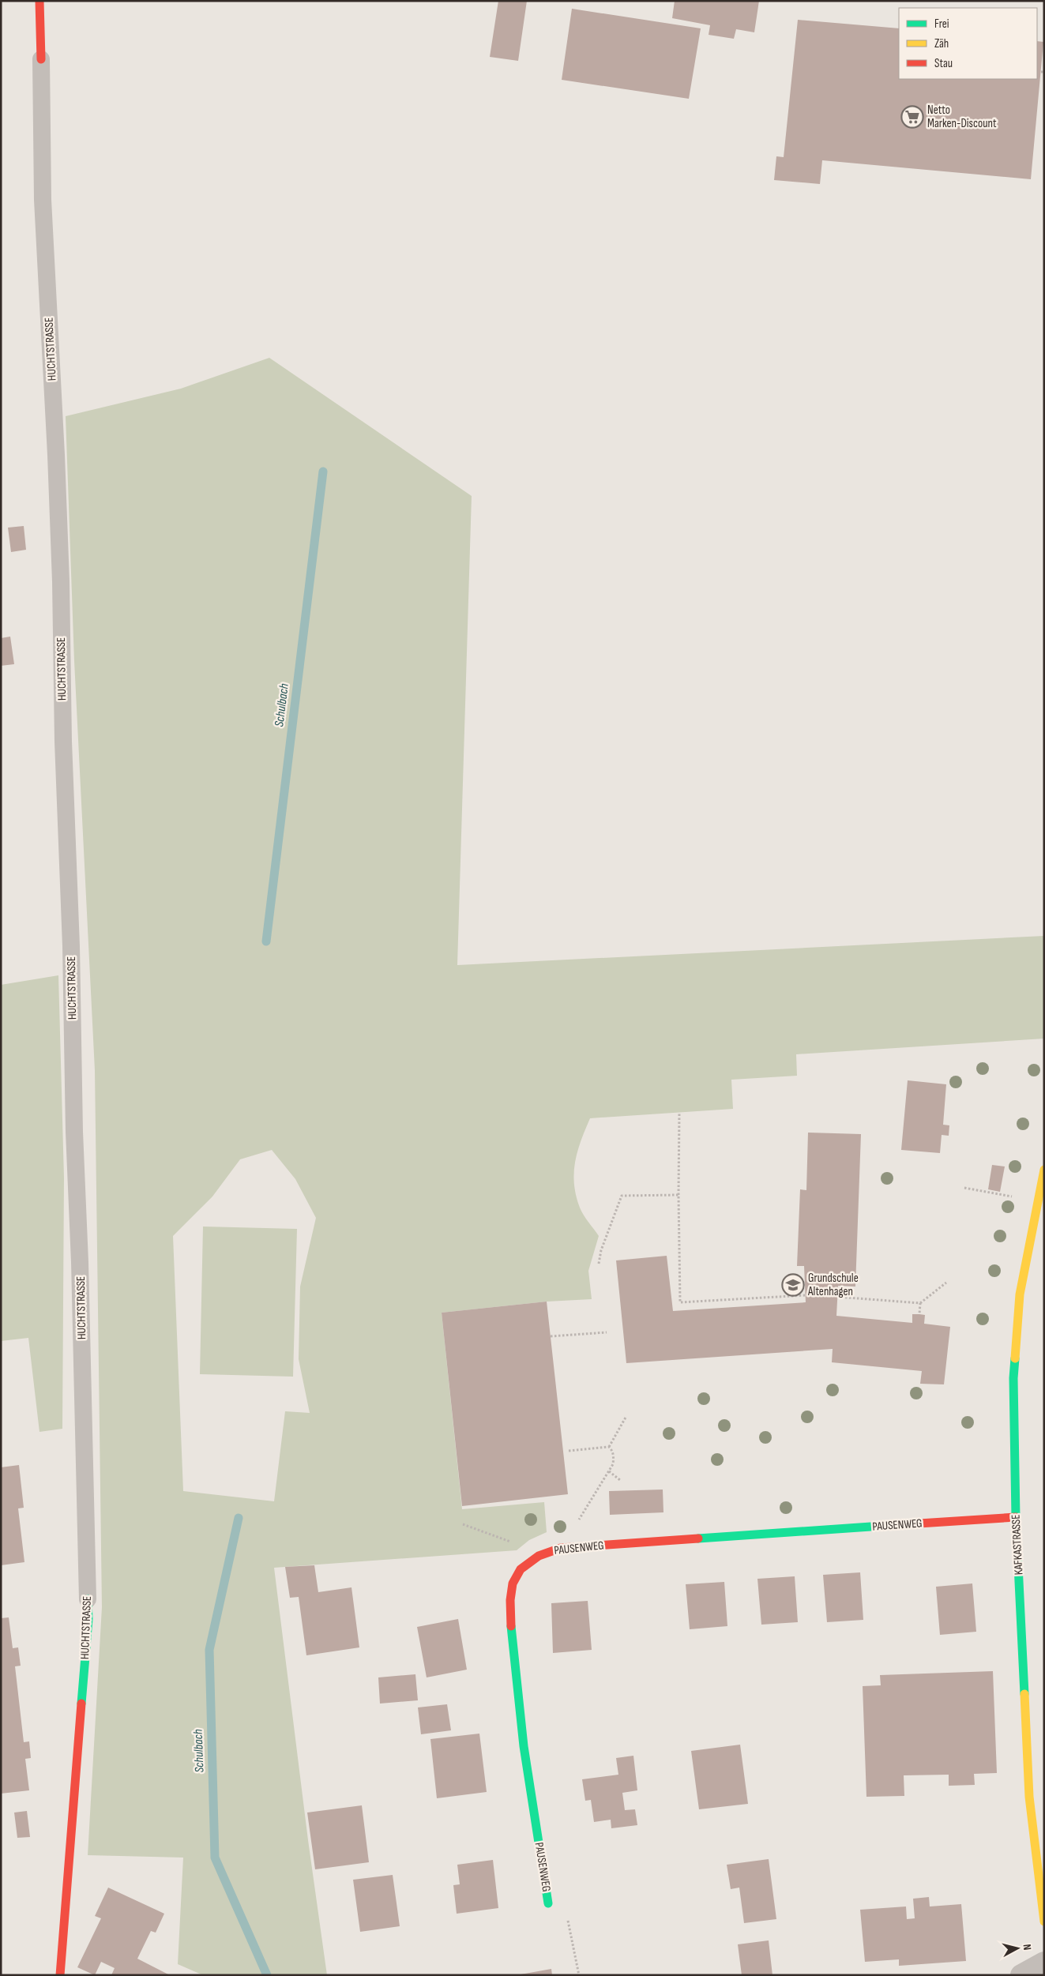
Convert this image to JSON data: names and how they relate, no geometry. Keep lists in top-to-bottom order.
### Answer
{
  "streets": {
    "street": ["HUCHTSTRASSE", "PAUSENWEG", "KAFKASTRASSE"]
  },
  "crossings": [
    ["PAUSENWEG", "KAFKASTRASSE"]
  ],
  "water": ["Schulbach"],
  "places": {
    "supermarket": ["Netto Marken-Discount"],
    "school or university": ["Grundschule Altenhagen"]
  },
  "legend": ["Frei", "Zäh", "Stau"],
  "north": "right"
}
